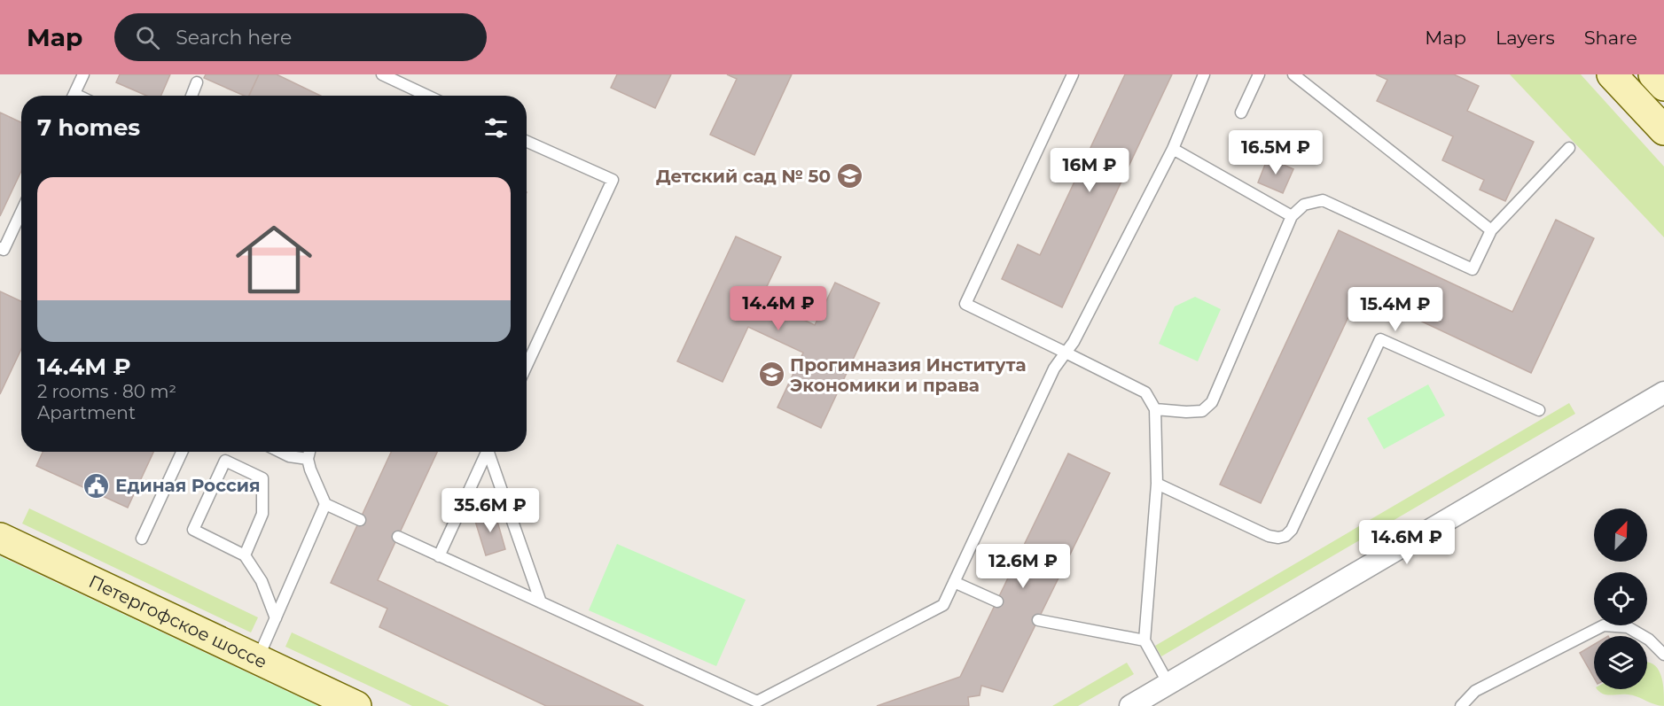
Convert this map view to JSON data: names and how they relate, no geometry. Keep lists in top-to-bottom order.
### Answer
{
  "streets": {
    "street": ["Петергофское шоссе"]
  },
  "places": {
    "school or university": ["Детский сад № 50", "Прогимназия Института Экономики и права"],
    "public building": ["Единая Россия"]
  },
  "north": "top right",
  "page": {
    "header": "Map",
    "search": "Search here",
    "nav": ["Map", "Layers", "Share"],
    "heading": "7 homes",
    "price": [
      "16.5M ₽",
      "16M ₽",
      "14.4M ₽",
      "15.4M ₽",
      "35.6M ₽",
      "14.6M ₽",
      "12.6M ₽"
    ],
    "list": [
      {
        "name": "14.4M ₽",
        "note": "2 rooms · 80 m² · Apartment"
      }
    ]
  }
}
